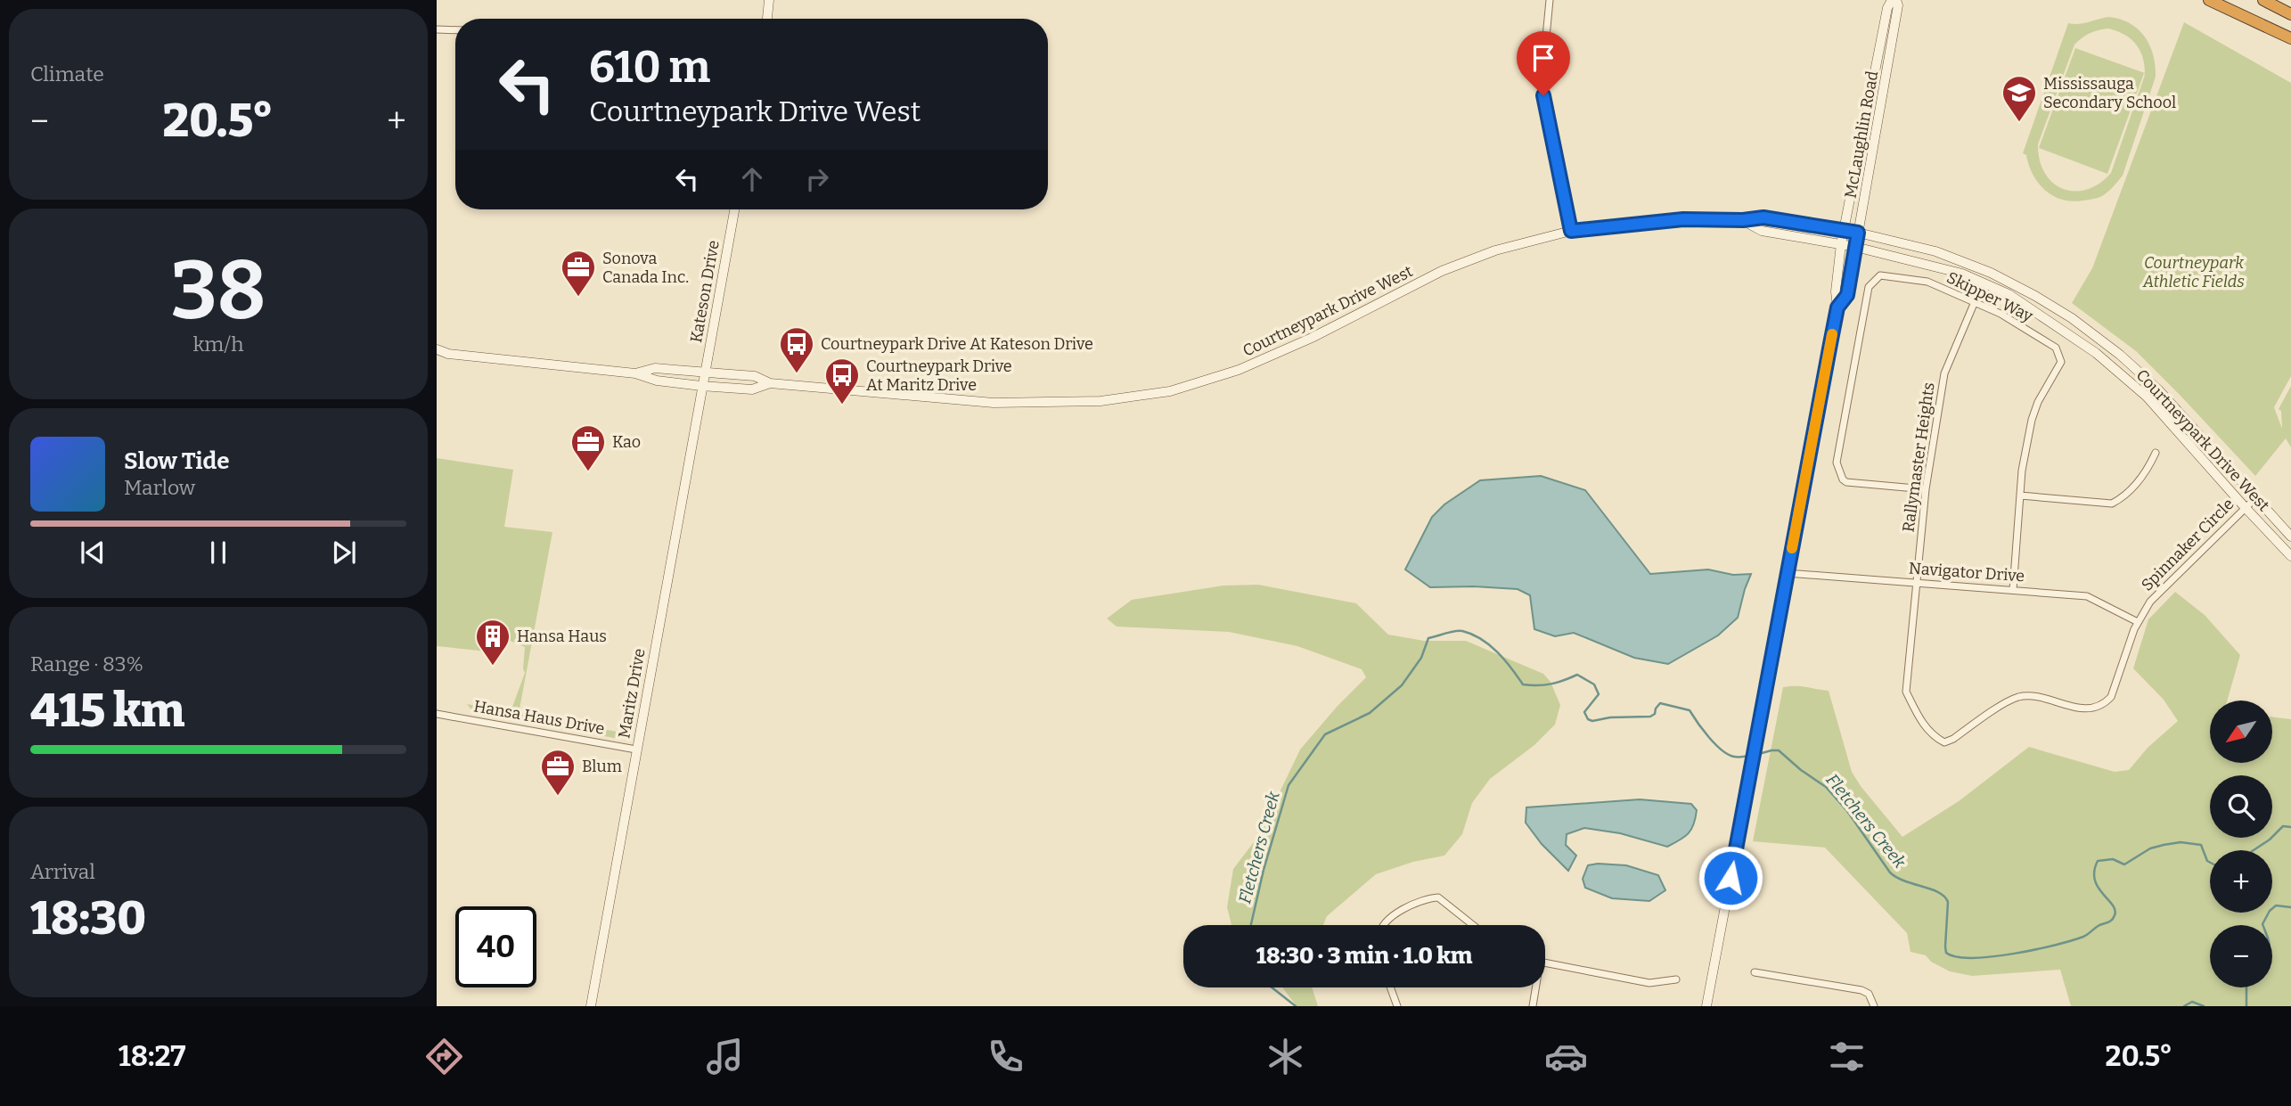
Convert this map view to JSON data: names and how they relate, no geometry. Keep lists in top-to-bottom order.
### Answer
{
  "streets": {
    "main road": [
      "McLaughlin Road",
      "Kateson Drive",
      "Courtneypark Drive West",
      "Maritz Drive"
    ],
    "street": [
      "Skipper Way",
      "Rallymaster Heights",
      "Spinnaker Circle",
      "Navigator Drive",
      "Hansa Haus Drive"
    ]
  },
  "crossings": [
    ["McLaughlin Road", "Courtneypark Drive West"],
    ["McLaughlin Road", "Navigator Drive"],
    ["Kateson Drive", "Courtneypark Drive West"],
    ["Kateson Drive", "Maritz Drive"],
    ["Skipper Way", "Rallymaster Heights"],
    ["Skipper Way", "Navigator Drive"],
    ["Courtneypark Drive West", "Spinnaker Circle"],
    ["Courtneypark Drive West", "Maritz Drive"],
    ["Rallymaster Heights", "Spinnaker Circle"],
    ["Rallymaster Heights", "Navigator Drive"],
    ["Spinnaker Circle", "Navigator Drive"],
    ["Maritz Drive", "Hansa Haus Drive"]
  ],
  "water": ["Fletchers Creek"],
  "parks": ["Courtneypark Athletic Fields"],
  "places": {
    "school or university": ["Mississauga Secondary School"],
    "office": ["Sonova Canada Inc.", "Kao", "Blum"],
    "bus stop": ["Courtneypark Drive At Kateson Drive", "Courtneypark Drive At Maritz Drive"],
    "building": ["Hansa Haus"]
  },
  "north": "bottom left",
  "page": {
    "tile": [
      "Climate",
      ["38", "km/h"],
      ["Range · 83%", "415 km"],
      ["Arrival", "18:30"]
    ],
    "turn": ["610 m", "Courtneypark Drive West"],
    "heat": ["−", "20.5°", "+"],
    "song": ["Slow Tide", "Marlow"],
    "map_buttons": ["+", "−"],
    "limit": "40",
    "trip": "18:30 · 3 min · 1.0 km",
    "tabs": ["18:27", "20.5°"]
  }
}
